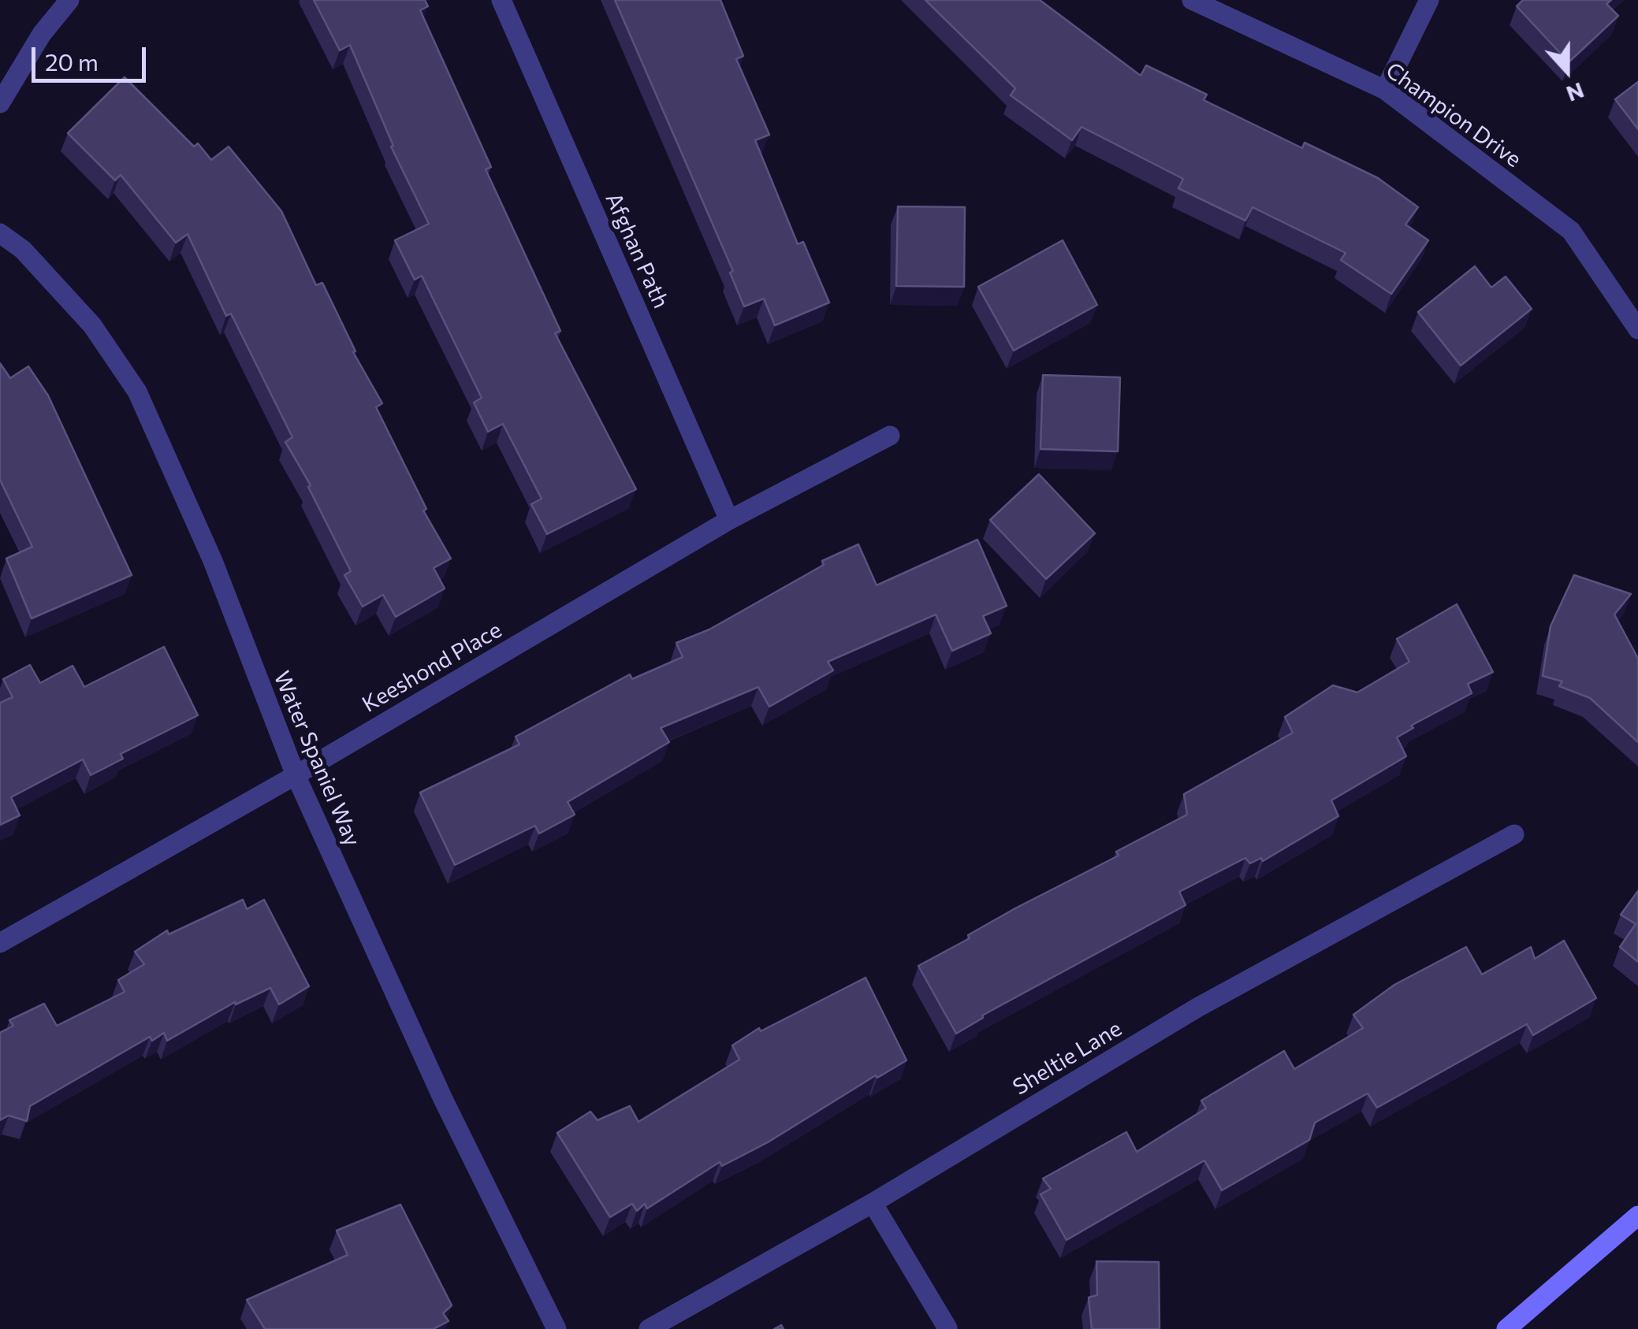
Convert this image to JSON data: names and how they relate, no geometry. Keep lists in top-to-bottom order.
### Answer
{
  "streets": {
    "street": [
      "Champion Drive",
      "Afghan Path",
      "Keeshond Place",
      "Water Spaniel Way",
      "Sheltie Lane"
    ]
  },
  "crossings": [
    ["Afghan Path", "Keeshond Place"],
    ["Keeshond Place", "Water Spaniel Way"]
  ],
  "scale_bar": "20 m",
  "north": "bottom"
}
